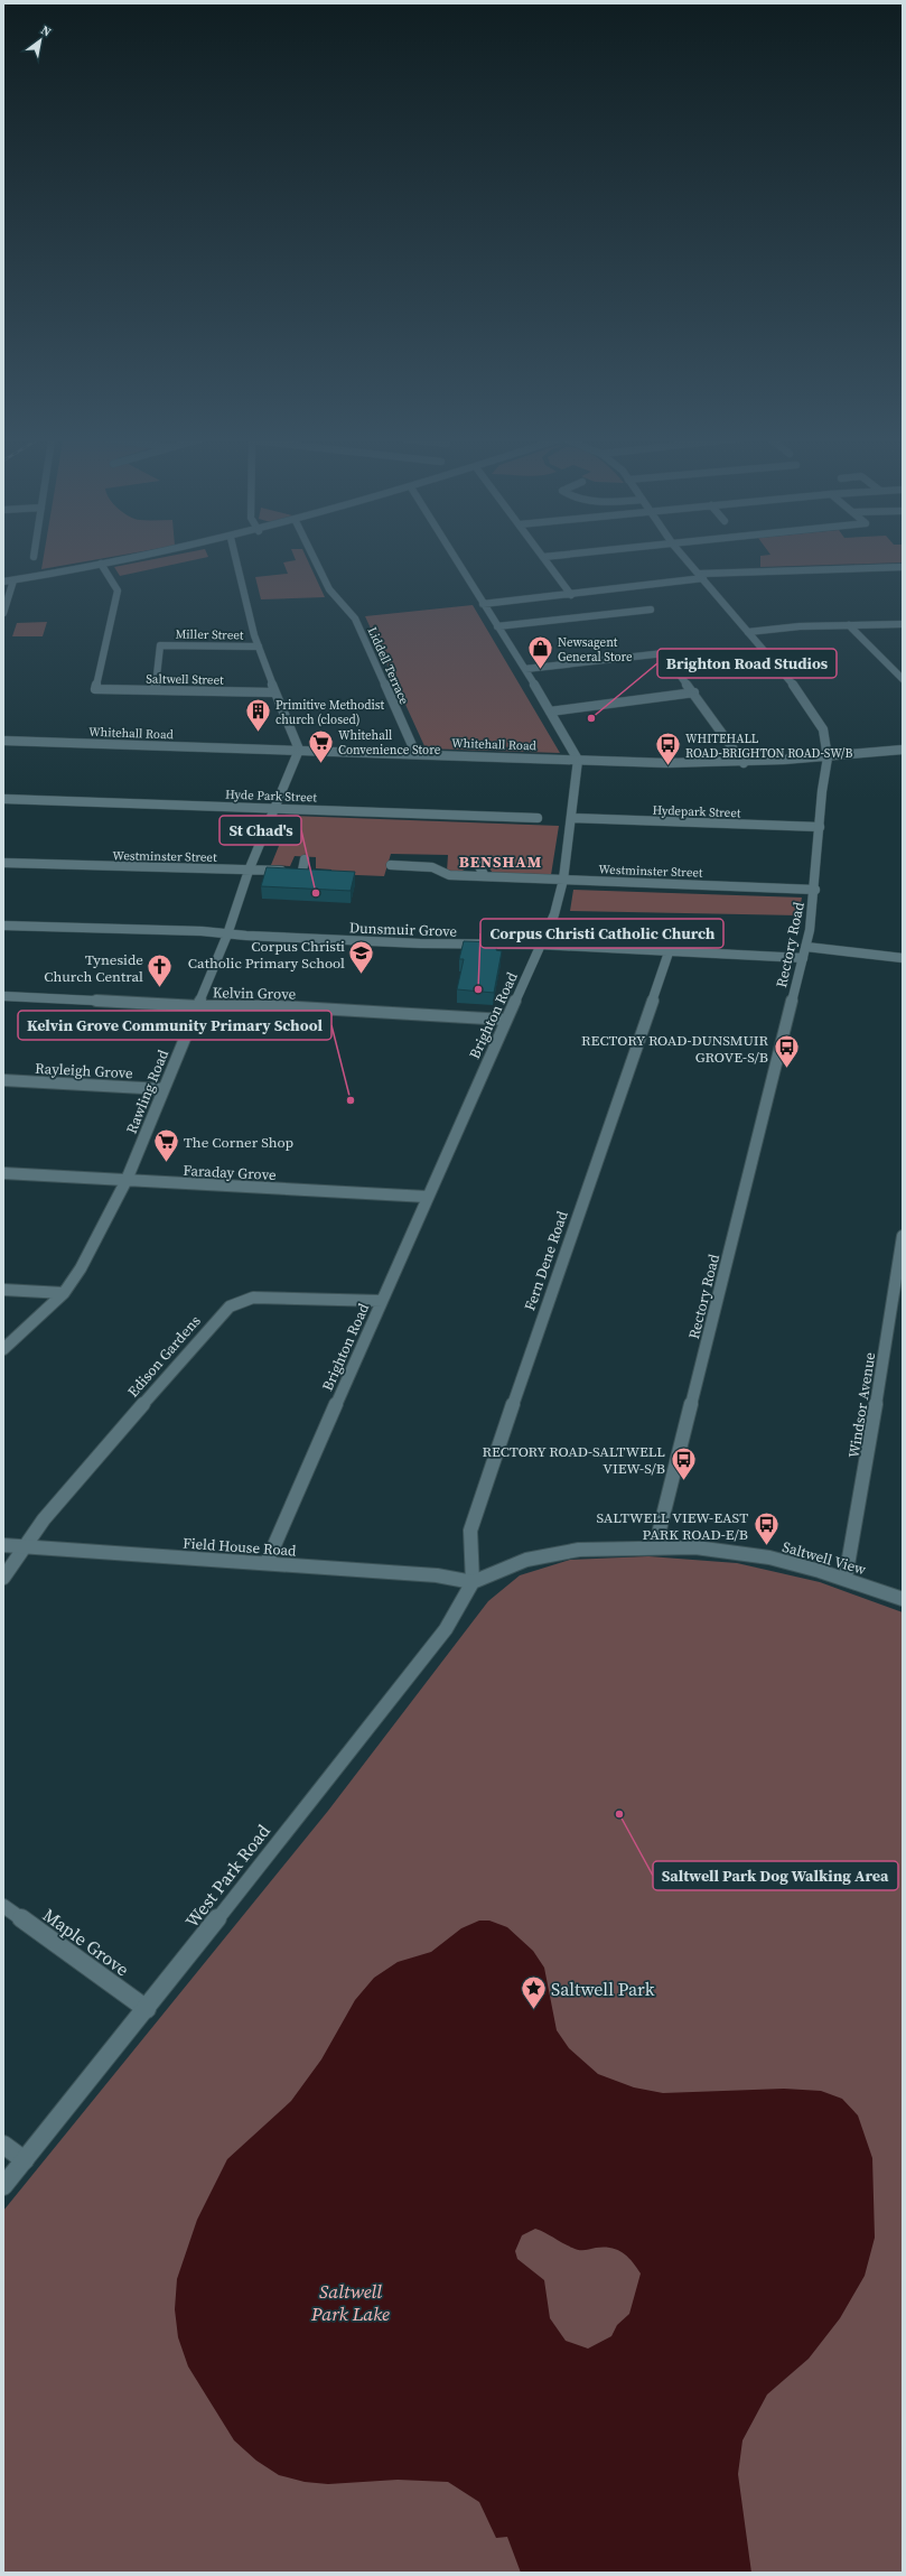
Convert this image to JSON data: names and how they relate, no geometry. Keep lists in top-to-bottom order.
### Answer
{
  "streets": {
    "street": [
      "Miller Street",
      "Liddell Terrace",
      "Saltwell Street",
      "Whitehall Road",
      "Hyde Park Street",
      "Hydepark Street",
      "Westminster Street",
      "Dunsmuir Grove",
      "Rectory Road",
      "Kelvin Grove",
      "Brighton Road",
      "Rayleigh Grove",
      "Rawling Road",
      "Faraday Grove",
      "Fern Dene Road",
      "Edison Gardens",
      "Windsor Avenue",
      "Field House Road",
      "Saltwell View",
      "West Park Road",
      "Maple Grove"
    ]
  },
  "crossings": [
    ["Miller Street", "Saltwell Street"],
    ["Liddell Terrace", "Whitehall Road"],
    ["Whitehall Road", "Rectory Road"],
    ["Whitehall Road", "Brighton Road"],
    ["Whitehall Road", "Rawling Road"],
    ["Hyde Park Street", "Rawling Road"],
    ["Hydepark Street", "Rectory Road"],
    ["Hydepark Street", "Brighton Road"],
    ["Westminster Street", "Rectory Road"],
    ["Westminster Street", "Brighton Road"],
    ["Westminster Street", "Rawling Road"],
    ["Dunsmuir Grove", "Rectory Road"],
    ["Dunsmuir Grove", "Brighton Road"],
    ["Dunsmuir Grove", "Rawling Road"],
    ["Dunsmuir Grove", "Fern Dene Road"],
    ["Rectory Road", "Saltwell View"],
    ["Kelvin Grove", "Brighton Road"],
    ["Kelvin Grove", "Rawling Road"],
    ["Brighton Road", "Faraday Grove"],
    ["Brighton Road", "Edison Gardens"],
    ["Brighton Road", "Field House Road"],
    ["Rayleigh Grove", "Rawling Road"],
    ["Rawling Road", "Faraday Grove"],
    ["Fern Dene Road", "Field House Road"],
    ["Fern Dene Road", "Saltwell View"],
    ["Fern Dene Road", "West Park Road"],
    ["Edison Gardens", "Field House Road"],
    ["Windsor Avenue", "Saltwell View"],
    ["Field House Road", "Saltwell View"],
    ["Field House Road", "West Park Road"],
    ["Saltwell View", "West Park Road"],
    ["West Park Road", "Maple Grove"]
  ],
  "districts": ["BENSHAM"],
  "water": ["Saltwell Park Lake"],
  "places": {
    "shop": ["Newsagent General Store"],
    "other": [
      "Brighton Road Studios",
      "St Chad's",
      "Corpus Christi Catholic Church",
      "Kelvin Grove Community Primary School",
      "Saltwell Park Dog Walking Area"
    ],
    "building": ["Primitive Methodist church (closed)"],
    "supermarket": ["Whitehall Convenience Store", "The Corner Shop"],
    "bus stop": [
      "WHITEHALL ROAD-BRIGHTON ROAD-SW/B",
      "RECTORY ROAD-DUNSMUIR GROVE-S/B",
      "RECTORY ROAD-SALTWELL VIEW-S/B",
      "SALTWELL VIEW-EAST PARK ROAD-E/B"
    ],
    "school or university": ["Corpus Christi Catholic Primary School"],
    "church": ["Tyneside Church Central"],
    "place": ["Saltwell Park"]
  },
  "north": "top right"
}
